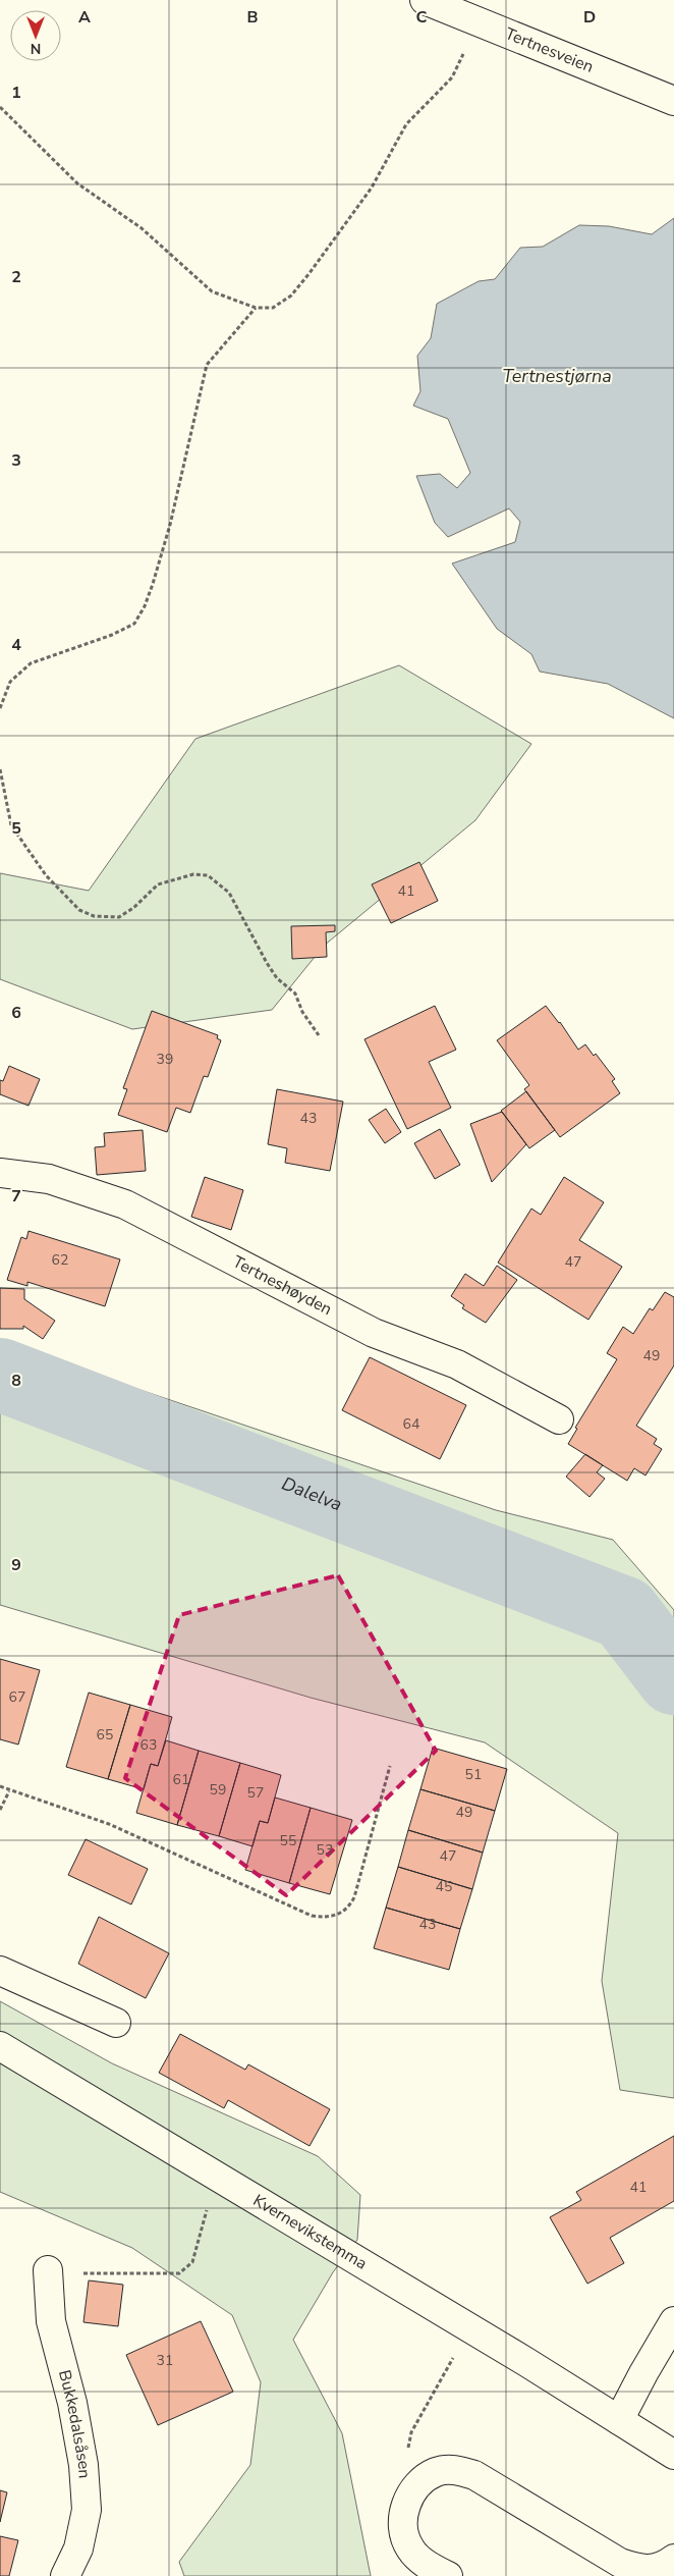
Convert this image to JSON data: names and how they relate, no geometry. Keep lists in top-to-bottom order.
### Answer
{
  "streets": {
    "street": [
      "Tertnesveien",
      "Tertneshøyden",
      "Kvernevikstemma",
      "Bukkedalsåsen"
    ]
  },
  "water": ["Tertnestjørna", "Dalelva"],
  "house_numbers": [
    "41",
    "39",
    "43",
    "62",
    "47",
    "49",
    "64",
    "67",
    "65",
    "63",
    "51",
    "61",
    "59",
    "57",
    "49",
    "55",
    "53",
    "47",
    "45",
    "43",
    "41",
    "31"
  ],
  "north": "bottom",
  "grid": {
    "columns": [
      "A",
      "B",
      "C",
      "D"
    ],
    "rows": [
      "1",
      "2",
      "3",
      "4",
      "5",
      "6",
      "7",
      "8",
      "9"
    ]
  }
}
